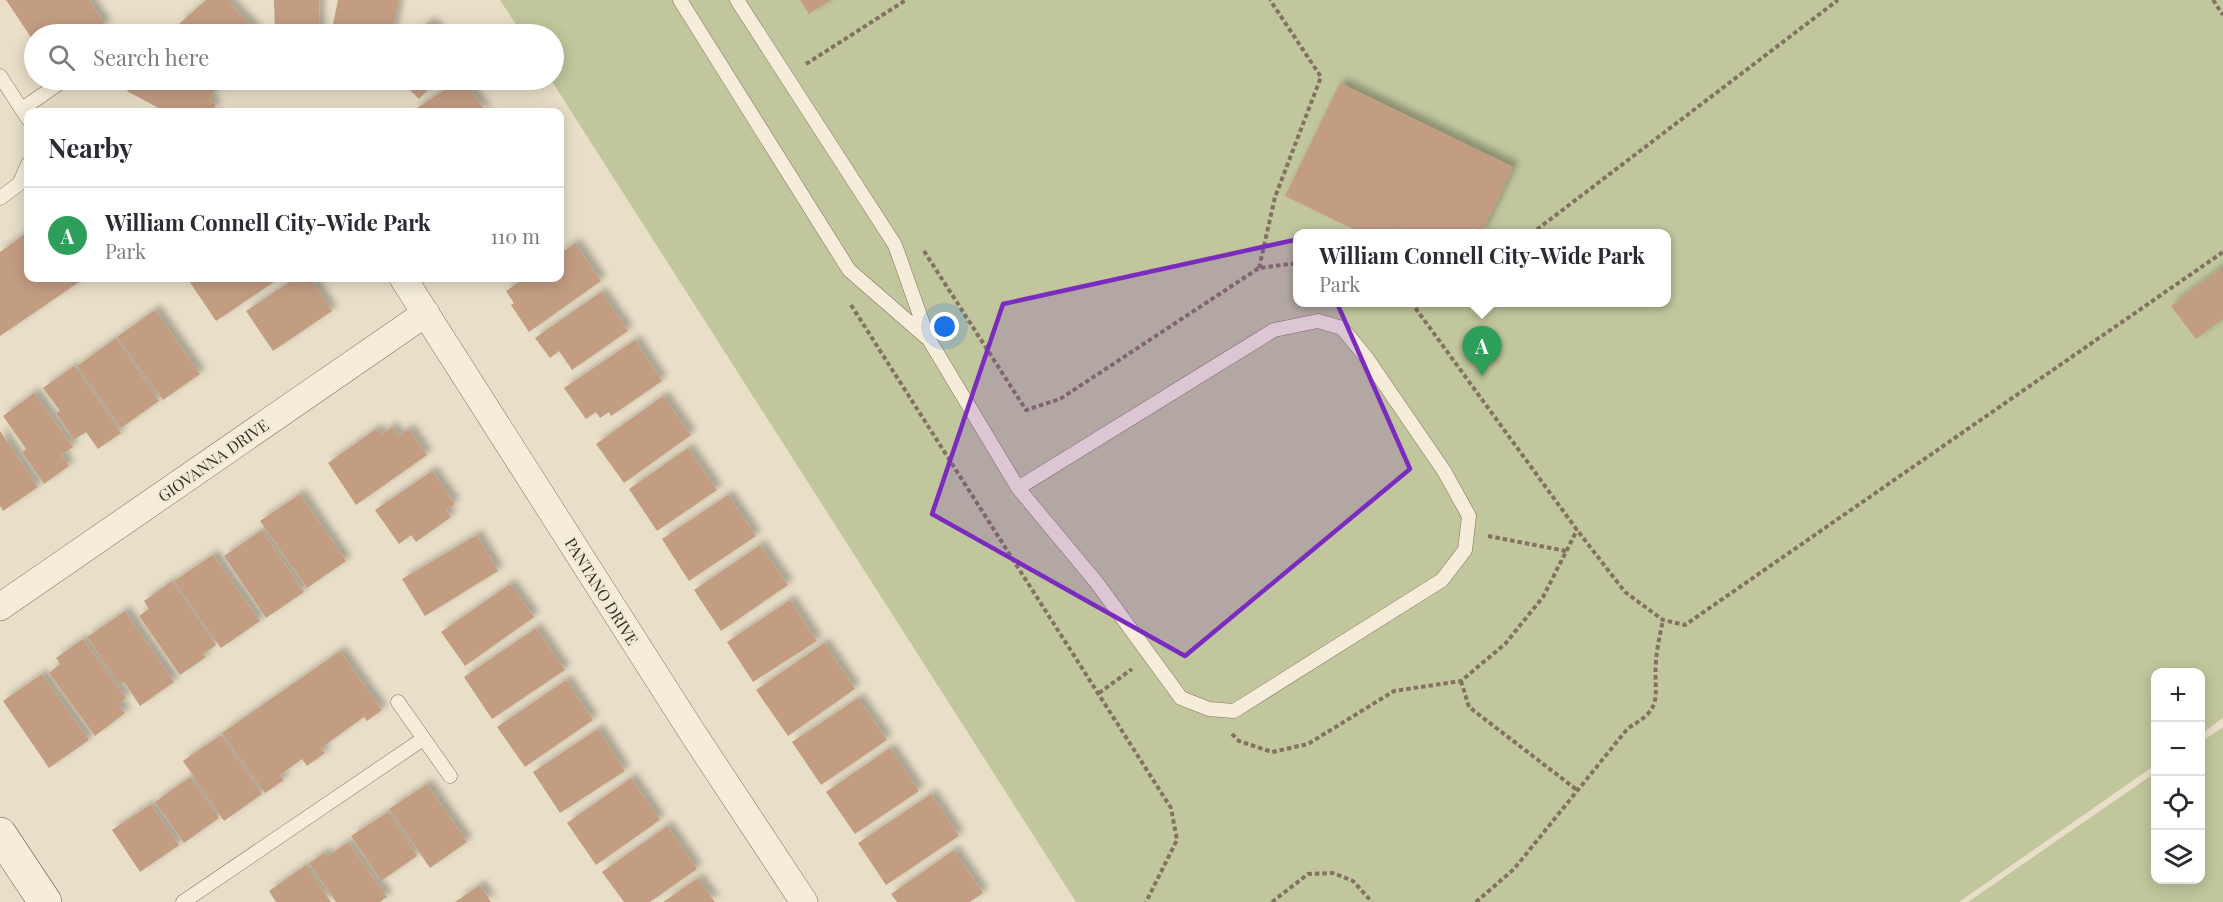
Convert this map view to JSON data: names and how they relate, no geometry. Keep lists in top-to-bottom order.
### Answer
{
  "streets": {
    "street": ["GIOVANNA DRIVE", "PANTANO DRIVE"]
  },
  "crossings": [
    ["GIOVANNA DRIVE", "PANTANO DRIVE"]
  ],
  "page": {
    "search": "Search here",
    "heading": "Nearby",
    "list": [
      {
        "mark": "A",
        "name": "William Connell City-Wide Park",
        "note": "Park",
        "value": "110 m"
      }
    ],
    "popup": ["William Connell City-Wide Park", "Park"],
    "pins": "A",
    "map_buttons": ["+", "−"]
  }
}
